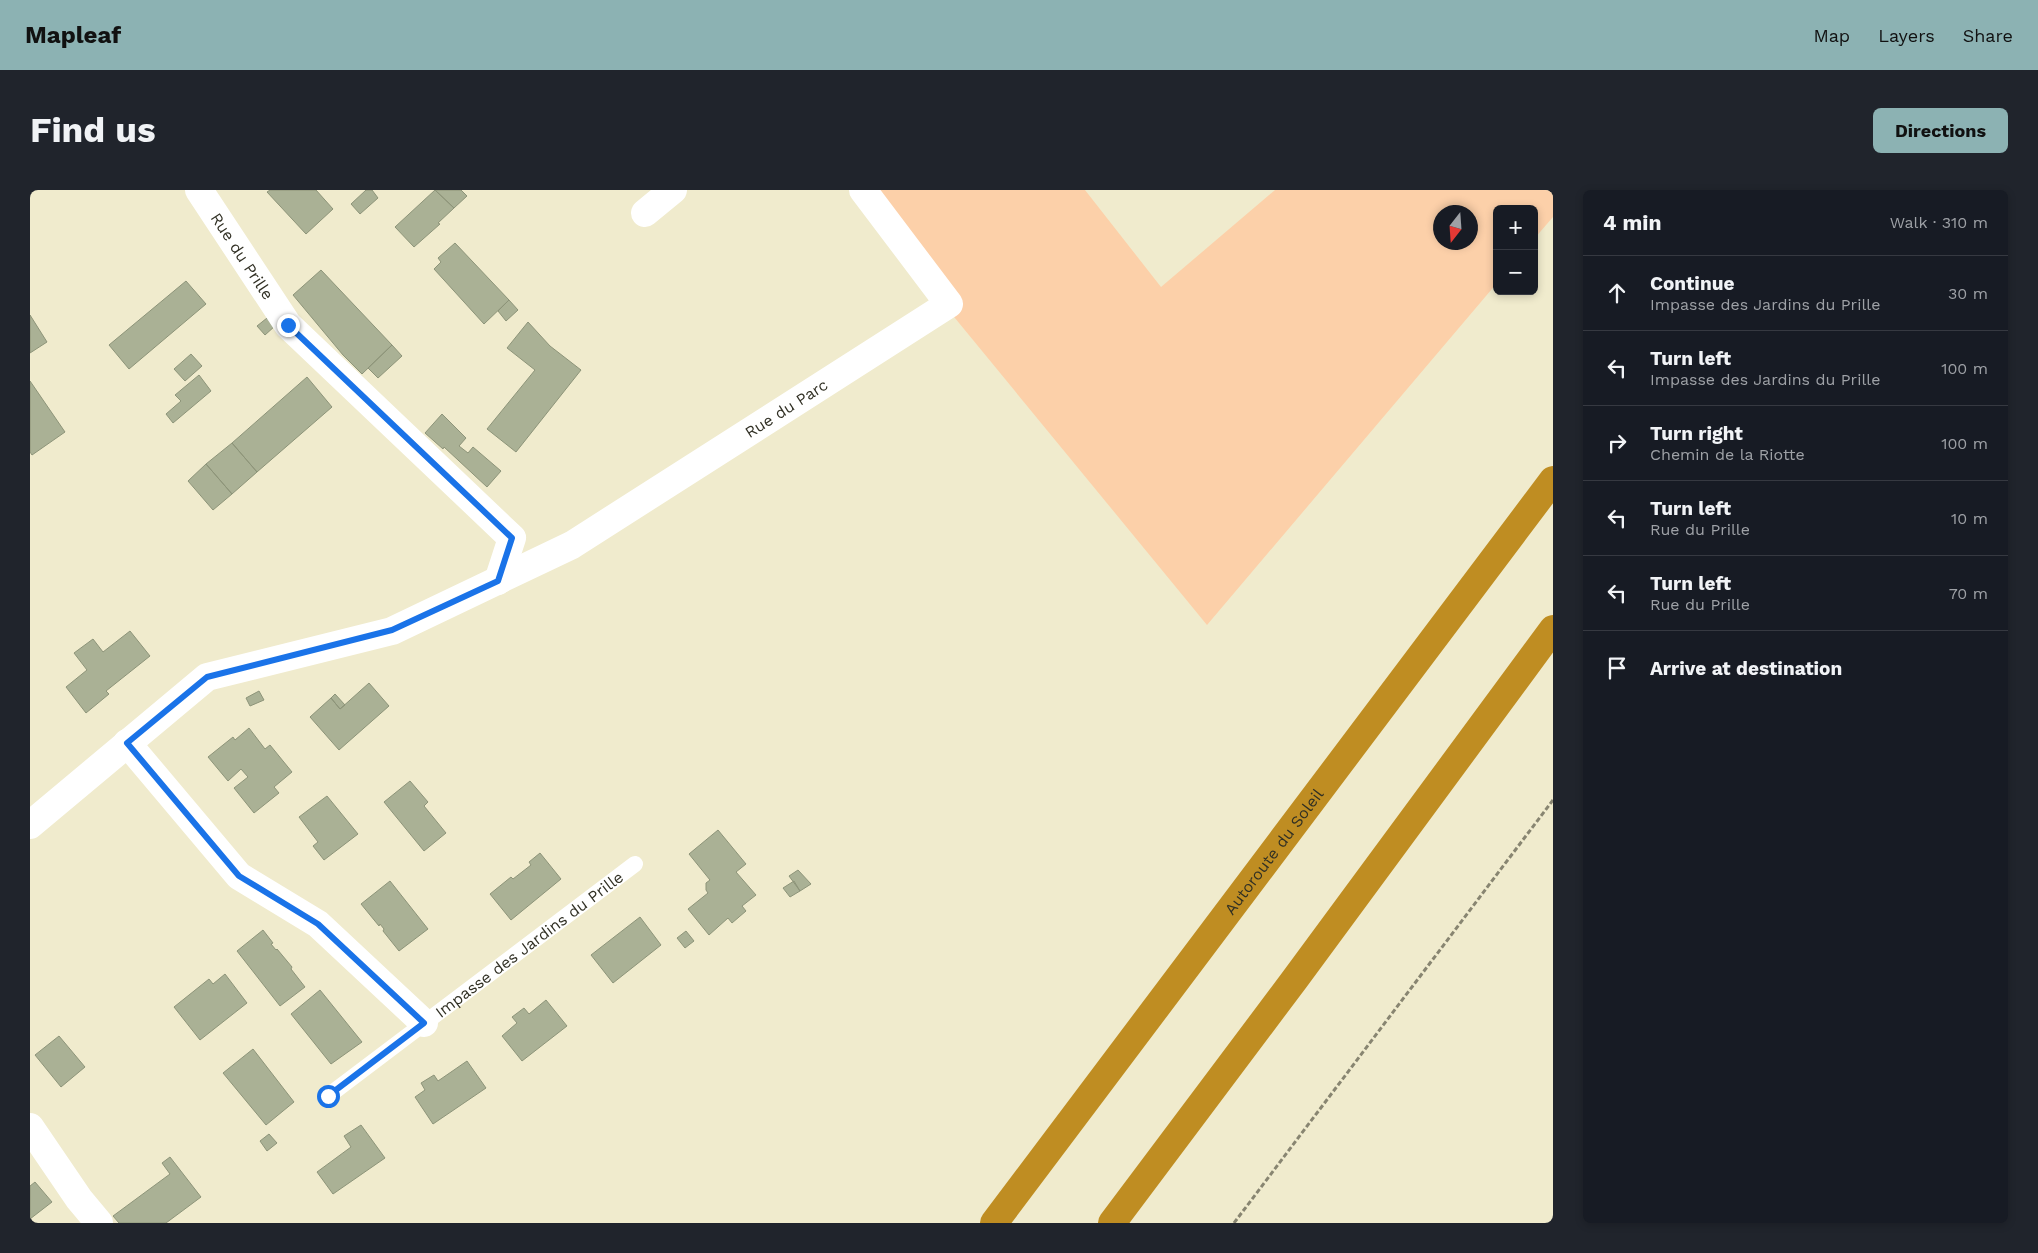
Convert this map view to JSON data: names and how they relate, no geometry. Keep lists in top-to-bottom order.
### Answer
{
  "streets": {
    "highway": ["Autoroute du Soleil"],
    "street": ["Rue du Prille", "Rue du Parc", "Impasse des Jardins du Prille"]
  },
  "crossings": [
    ["Rue du Prille", "Rue du Parc"]
  ],
  "north": "bottom",
  "page": {
    "header": "Mapleaf",
    "nav": ["Map", "Layers", "Share"],
    "buttons": "Directions",
    "title": "Find us",
    "heading": ["4 min", "Walk · 310 m"],
    "map_buttons": ["+", "−"],
    "list": [
      ["Continue", "Impasse des Jardins du Prille", "30 m"],
      ["Turn left", "Impasse des Jardins du Prille", "100 m"],
      ["Turn right", "Chemin de la Riotte", "100 m"],
      ["Turn left", "Rue du Prille", "10 m"],
      ["Turn left", "Rue du Prille", "70 m"],
      "Arrive at destination"
    ]
  }
}
